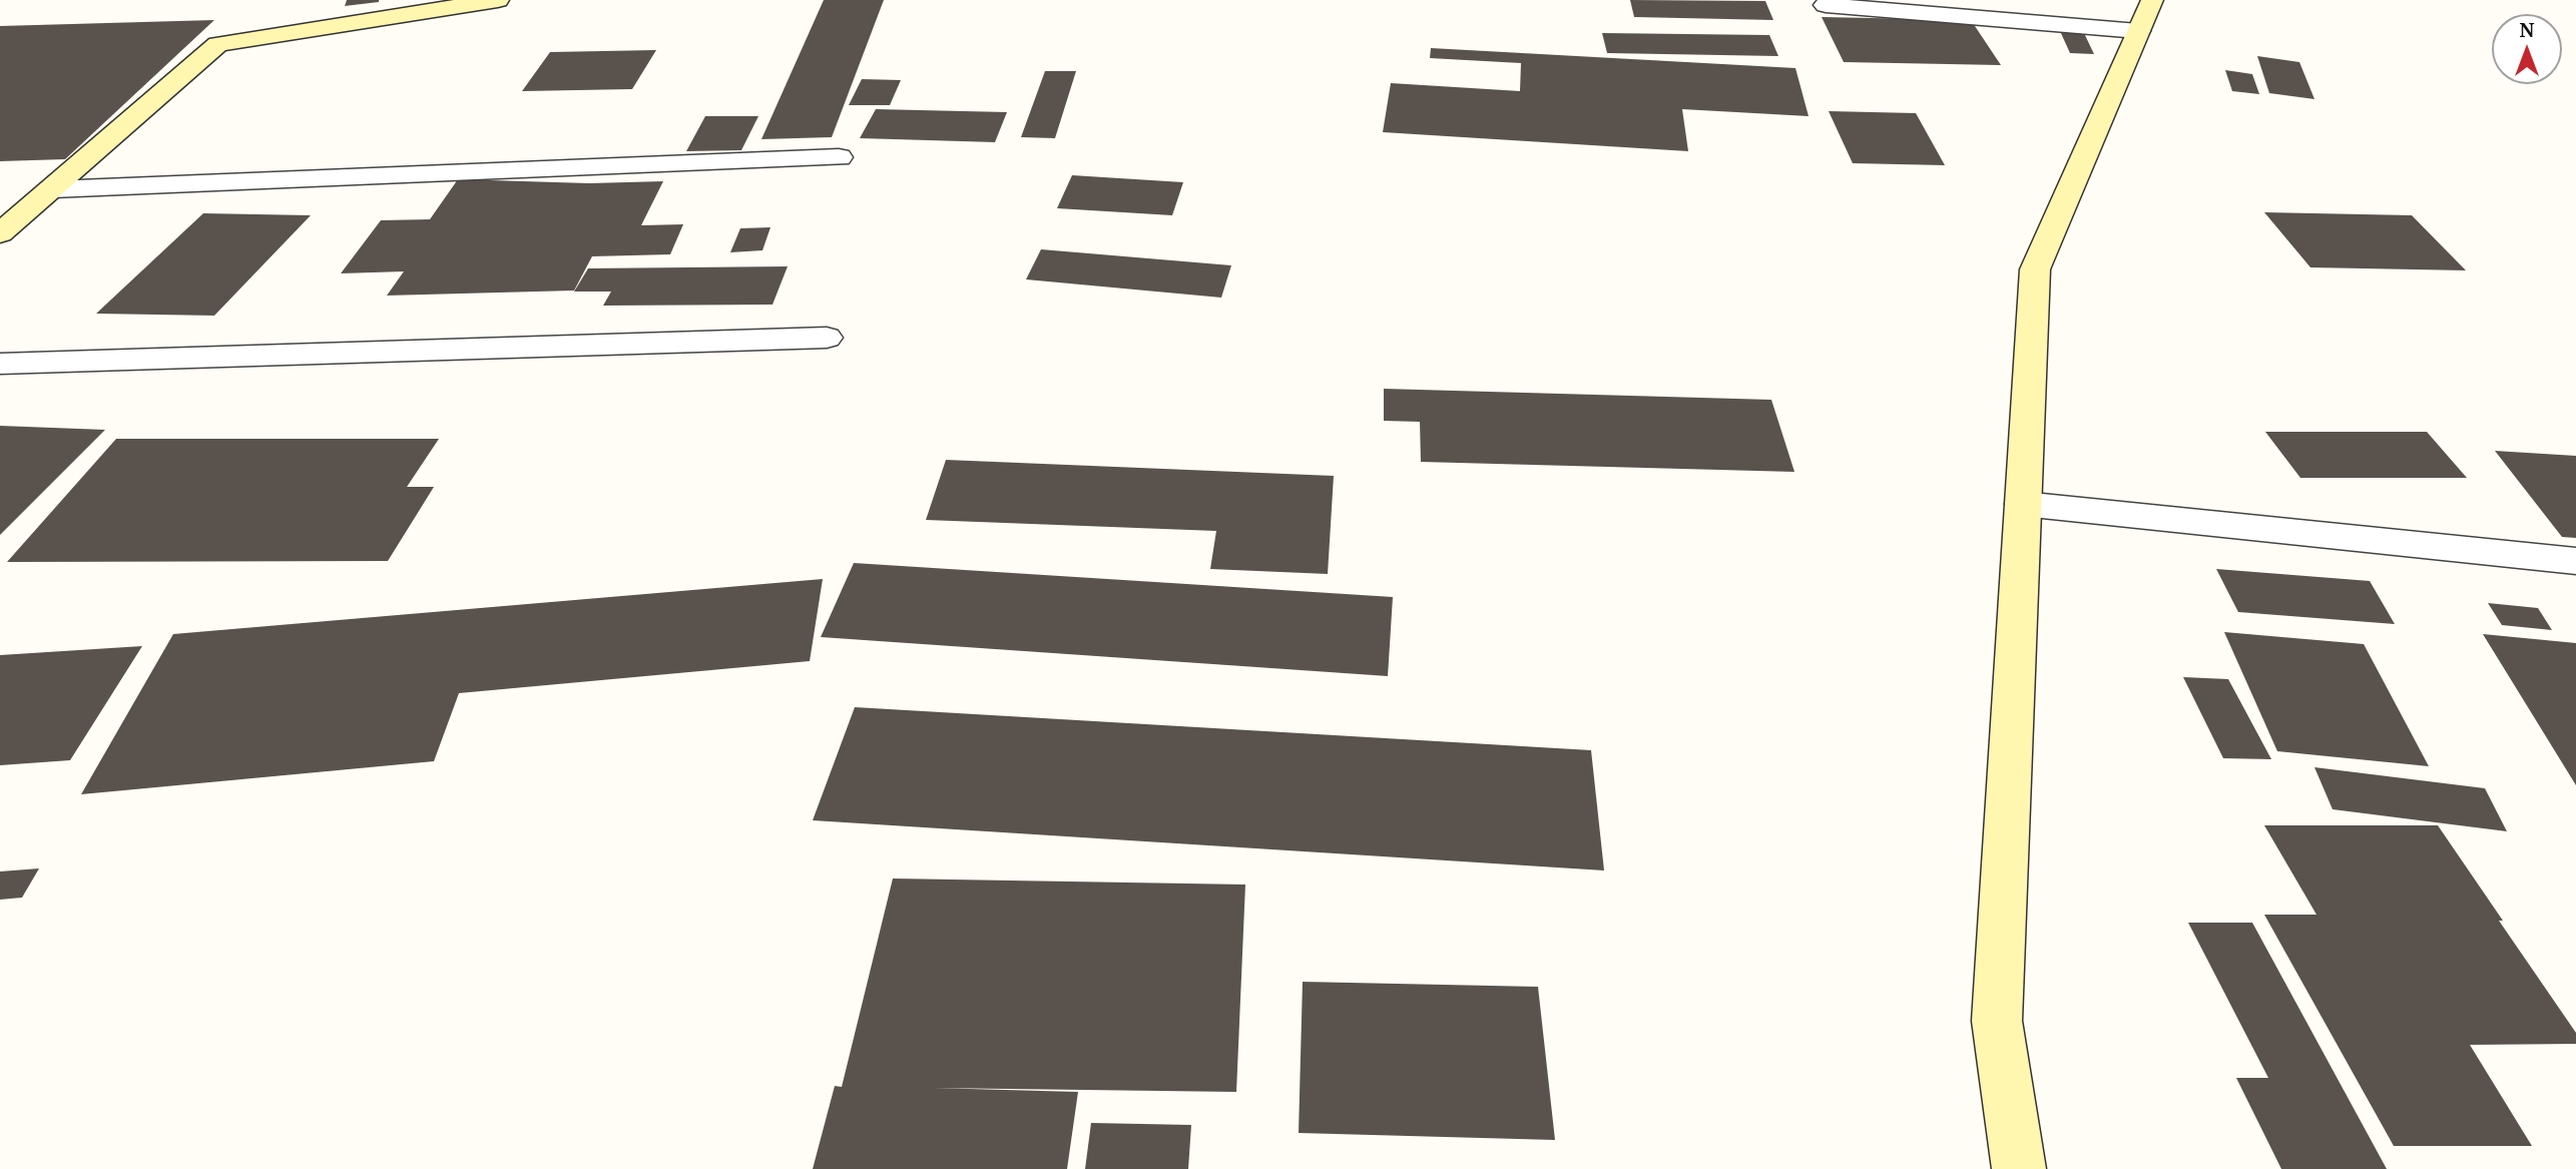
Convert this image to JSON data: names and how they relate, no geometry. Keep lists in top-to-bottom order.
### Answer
{
  "north": "top"
}
